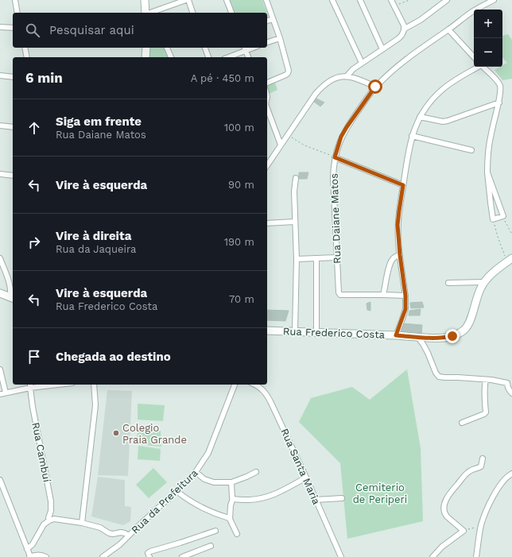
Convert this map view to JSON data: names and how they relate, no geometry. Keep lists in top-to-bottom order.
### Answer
{
  "streets": {
    "main road": ["Rua Frederico Costa"],
    "street": [
      "Rua Daiane Matos",
      "Rua Cambuí",
      "Rua Santa Maria",
      "Rua da Prefeitura"
    ]
  },
  "parks": ["Cemiterio de Periperi"],
  "places": ["Colegio Praia Grande"],
  "page": {
    "map_buttons": ["+", "−"],
    "search": "Pesquisar aqui",
    "heading": ["6 min", "A pé · 450 m"],
    "list": [
      ["Siga em frente", "Rua Daiane Matos", "100 m"],
      ["Vire à esquerda", "90 m"],
      ["Vire à direita", "Rua da Jaqueira", "190 m"],
      ["Vire à esquerda", "Rua Frederico Costa", "70 m"],
      "Chegada ao destino"
    ]
  }
}
